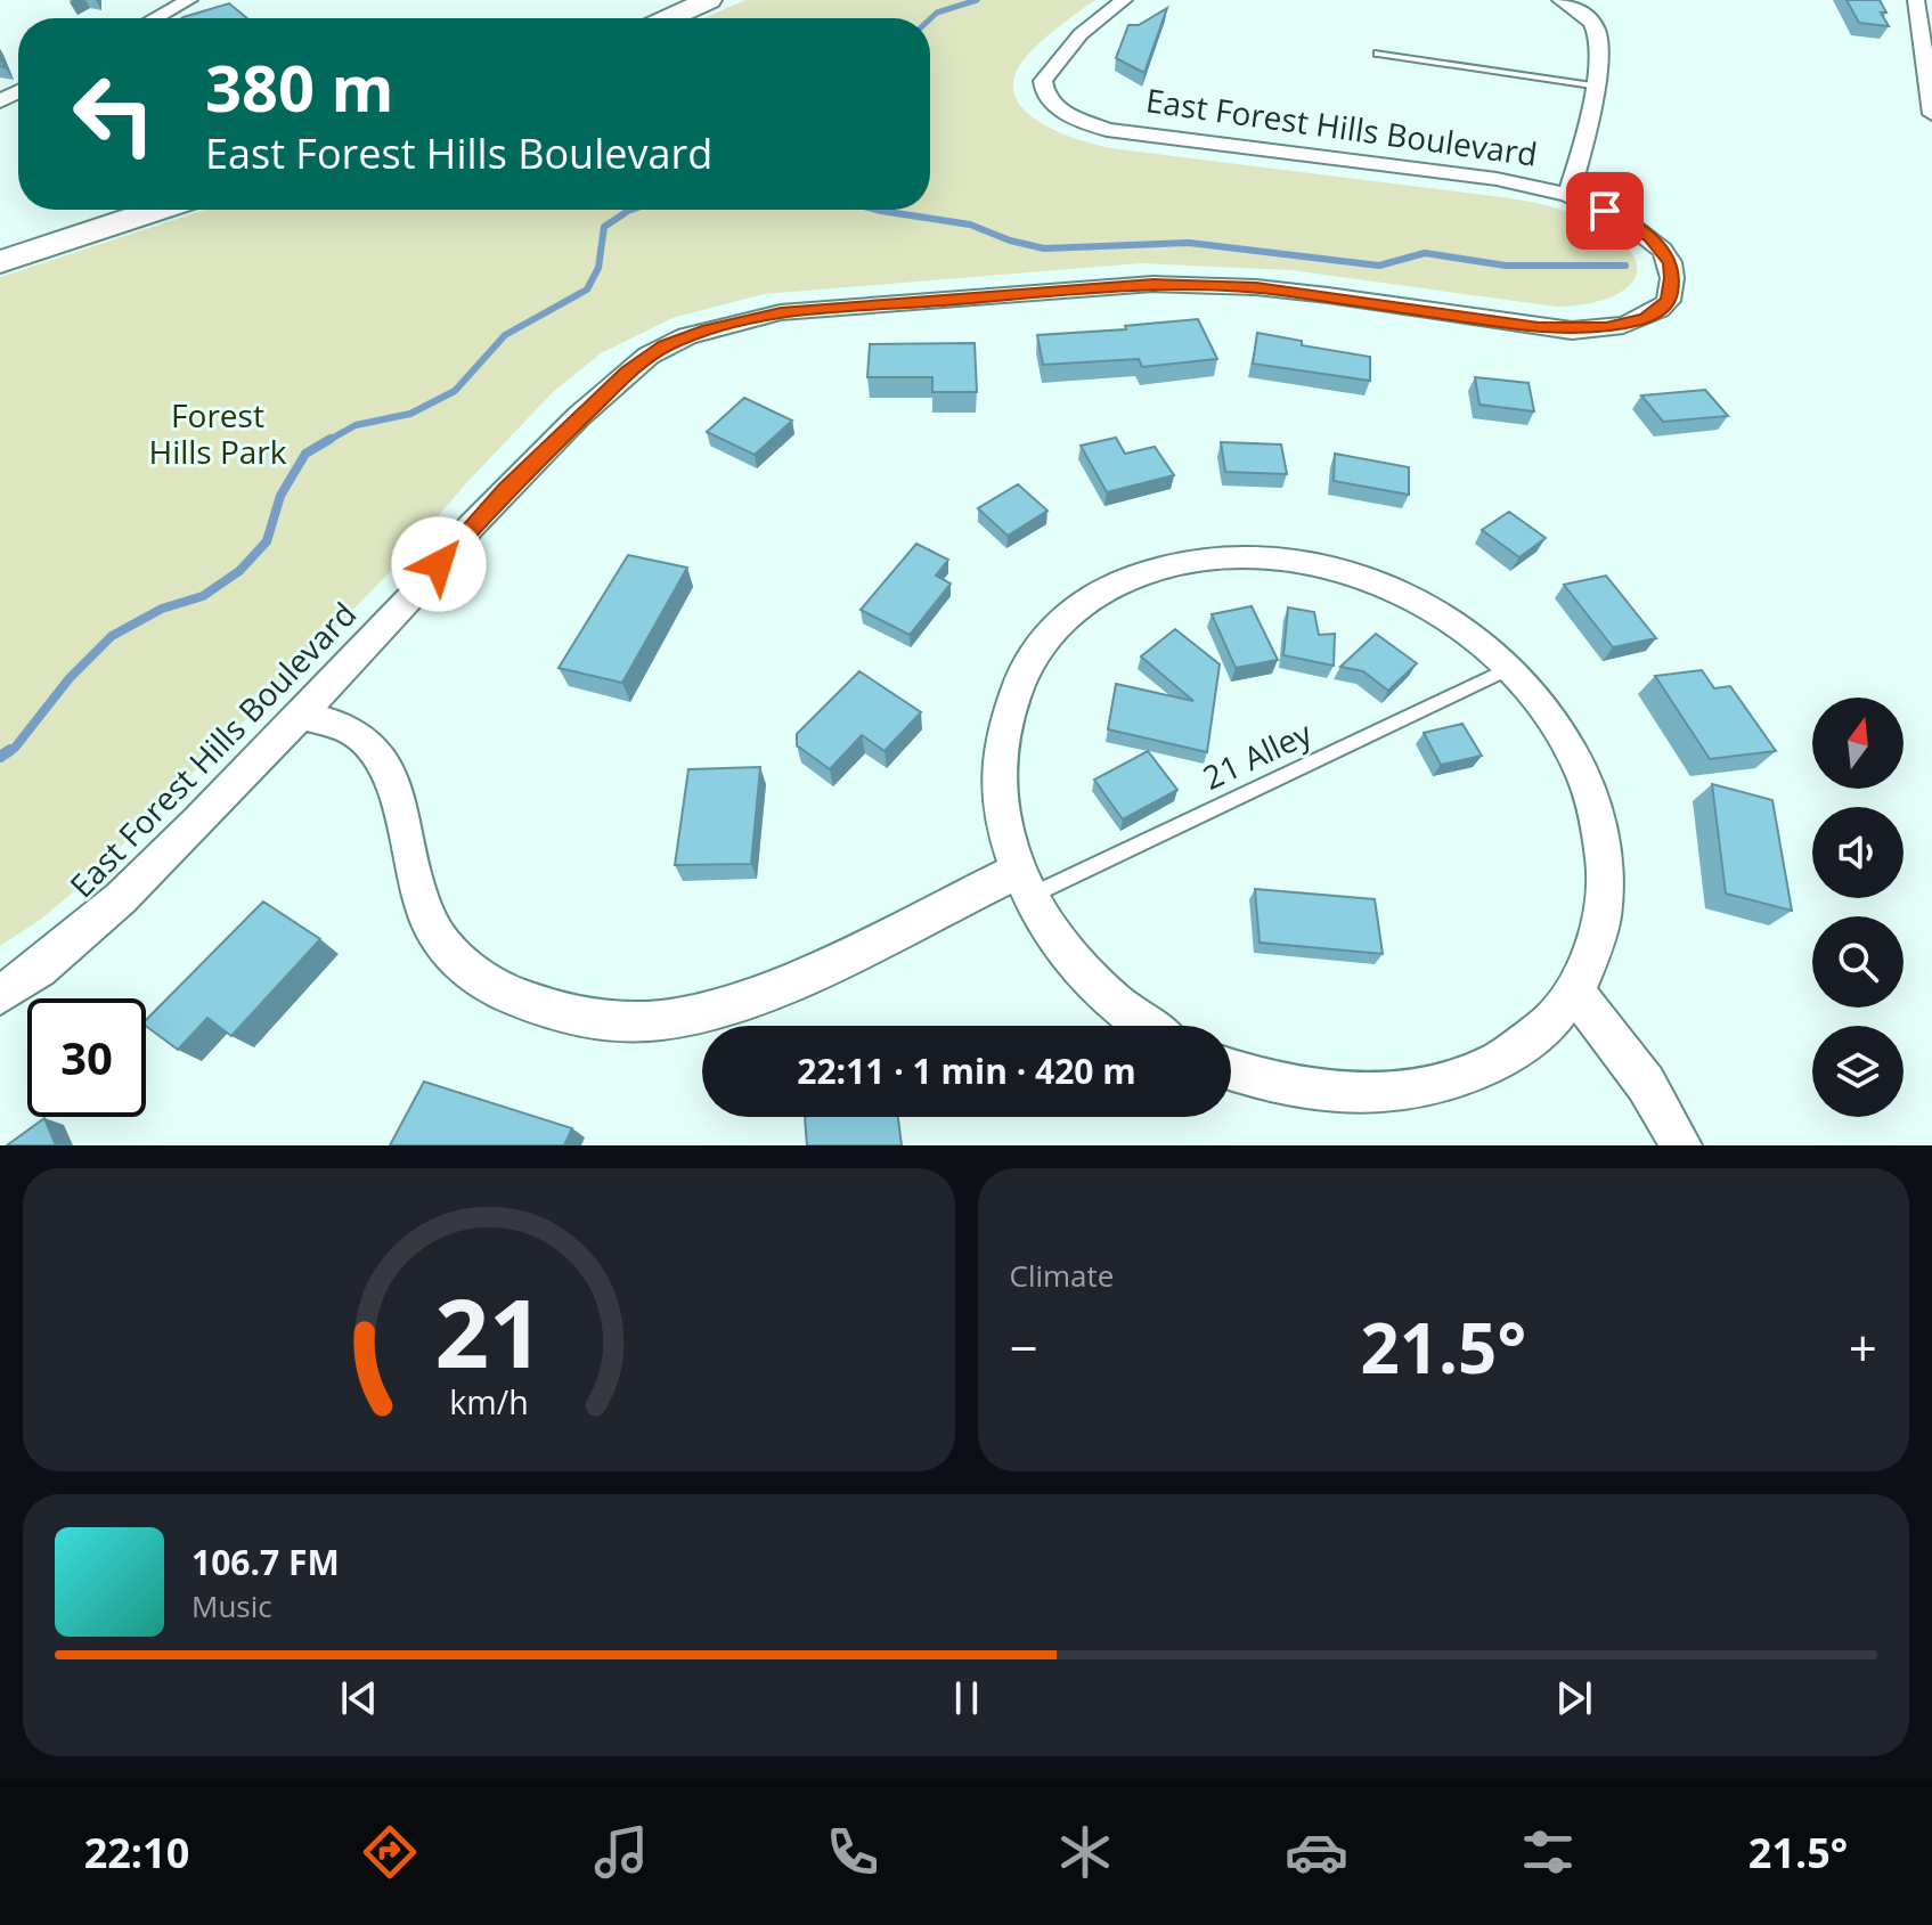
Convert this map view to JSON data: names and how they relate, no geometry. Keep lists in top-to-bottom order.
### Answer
{
  "streets": {
    "street": ["East Forest Hills Boulevard"],
    "lane": ["21 Alley"]
  },
  "parks": ["Forest Hills Park"],
  "north": "top",
  "page": {
    "turn": ["380 m", "East Forest Hills Boulevard"],
    "limit": "30",
    "trip": "22:11 · 1 min · 420 m",
    "tile": "Climate",
    "heat": ["−", "21.5°", "+"],
    "song": ["106.7 FM", "Music"],
    "tabs": ["22:10", "21.5°"],
    "gauge": ["21", "km/h"]
  }
}
